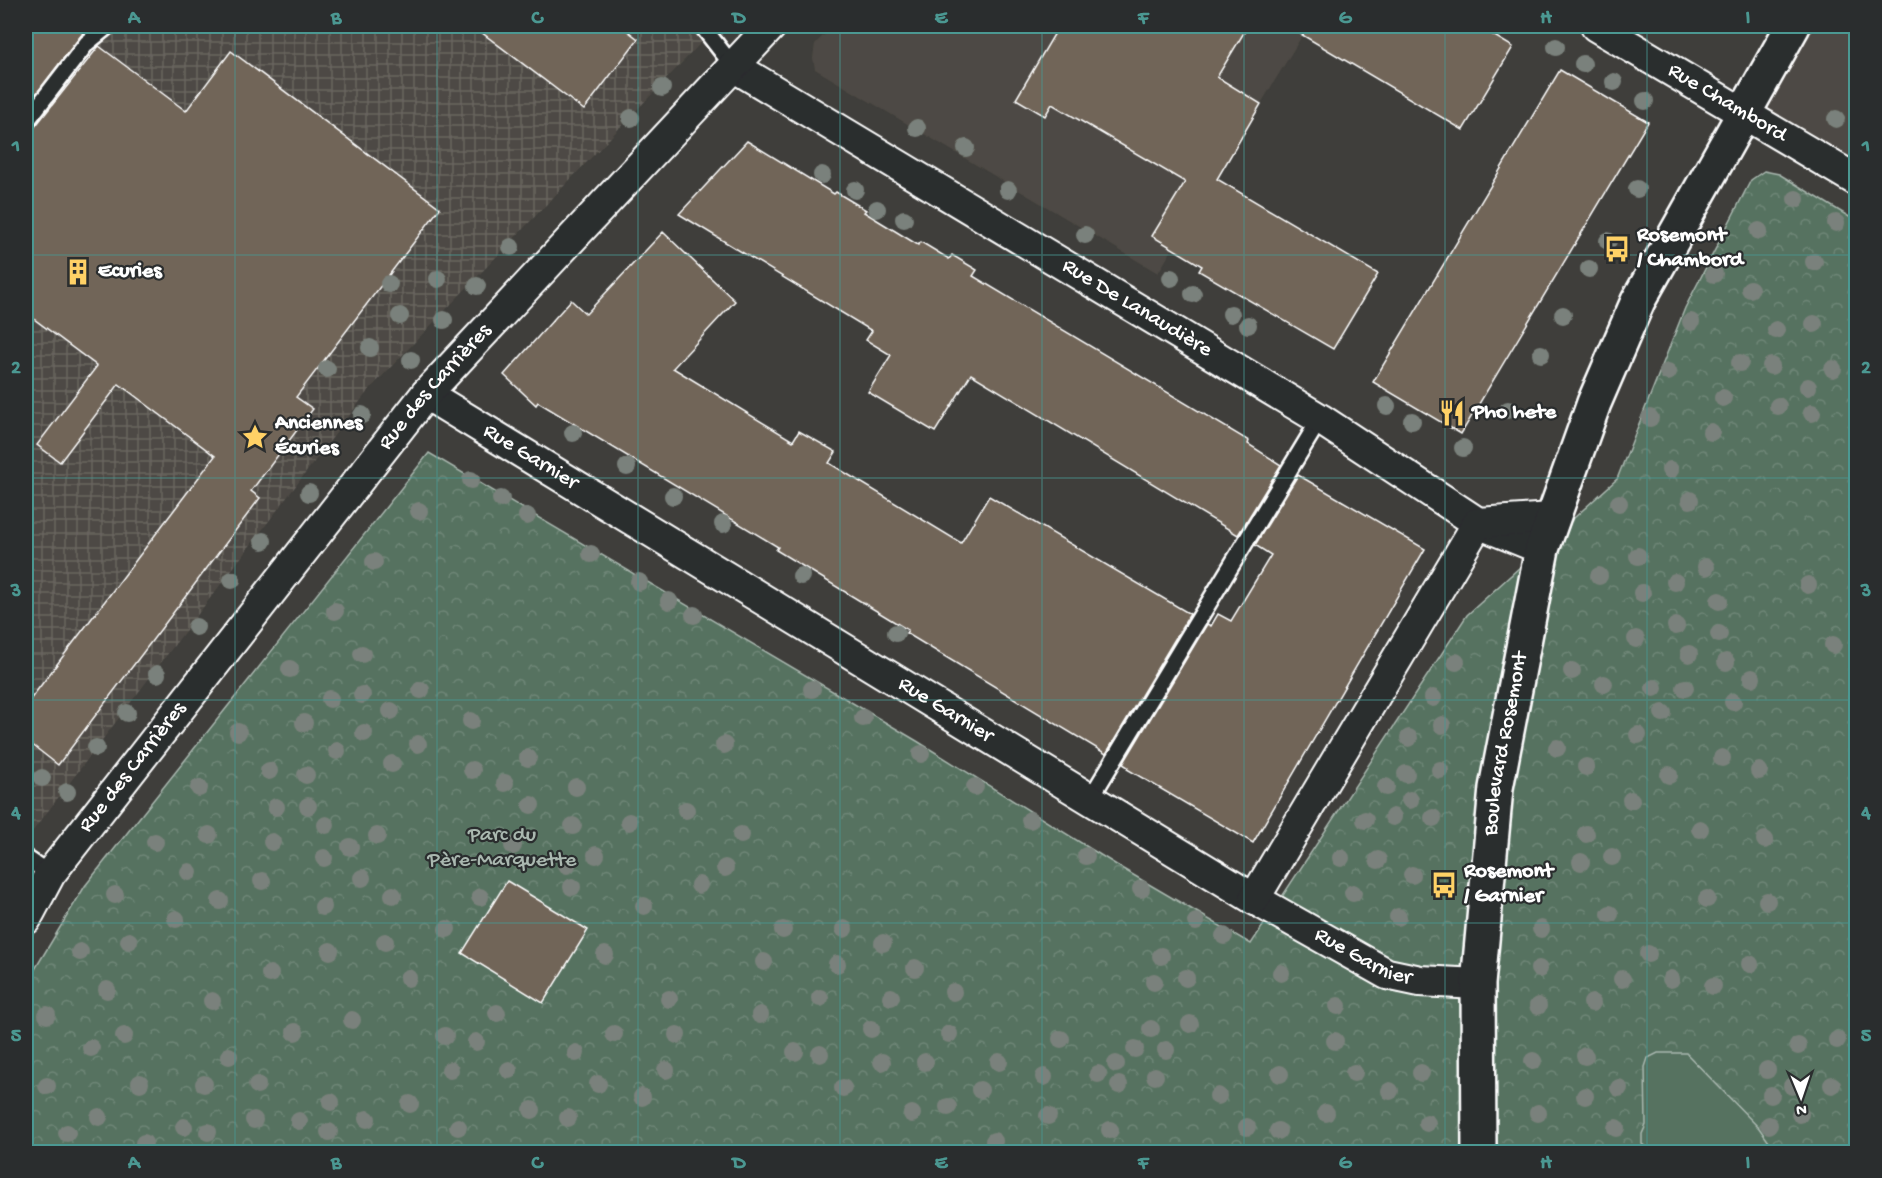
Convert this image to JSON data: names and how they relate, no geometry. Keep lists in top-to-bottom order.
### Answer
{
  "streets": {
    "main road": ["Boulevard Rosemont"],
    "street": [
      "Rue Chambord",
      "Rue De Lanaudière",
      "Rue des Carrières",
      "Rue Garnier"
    ]
  },
  "crossings": [
    ["Rue Chambord", "Boulevard Rosemont"],
    ["Rue De Lanaudière", "Rue des Carrières"],
    ["Rue De Lanaudière", "Boulevard Rosemont"],
    ["Rue des Carrières", "Rue Garnier"],
    ["Rue Garnier", "Boulevard Rosemont"]
  ],
  "parks": ["Parc du Père-Marquette"],
  "places": {
    "bus stop": ["Rosemont / Chambord", "Rosemont / Garnier"],
    "building": ["Ecuries"],
    "restaurant": ["Pho hete"],
    "place": ["Anciennes Écuries"]
  },
  "north": "bottom",
  "grid": {
    "columns": [
      "A",
      "B",
      "C",
      "D",
      "E",
      "F",
      "G",
      "H",
      "I"
    ],
    "rows": [
      "1",
      "2",
      "3",
      "4",
      "5"
    ]
  }
}
